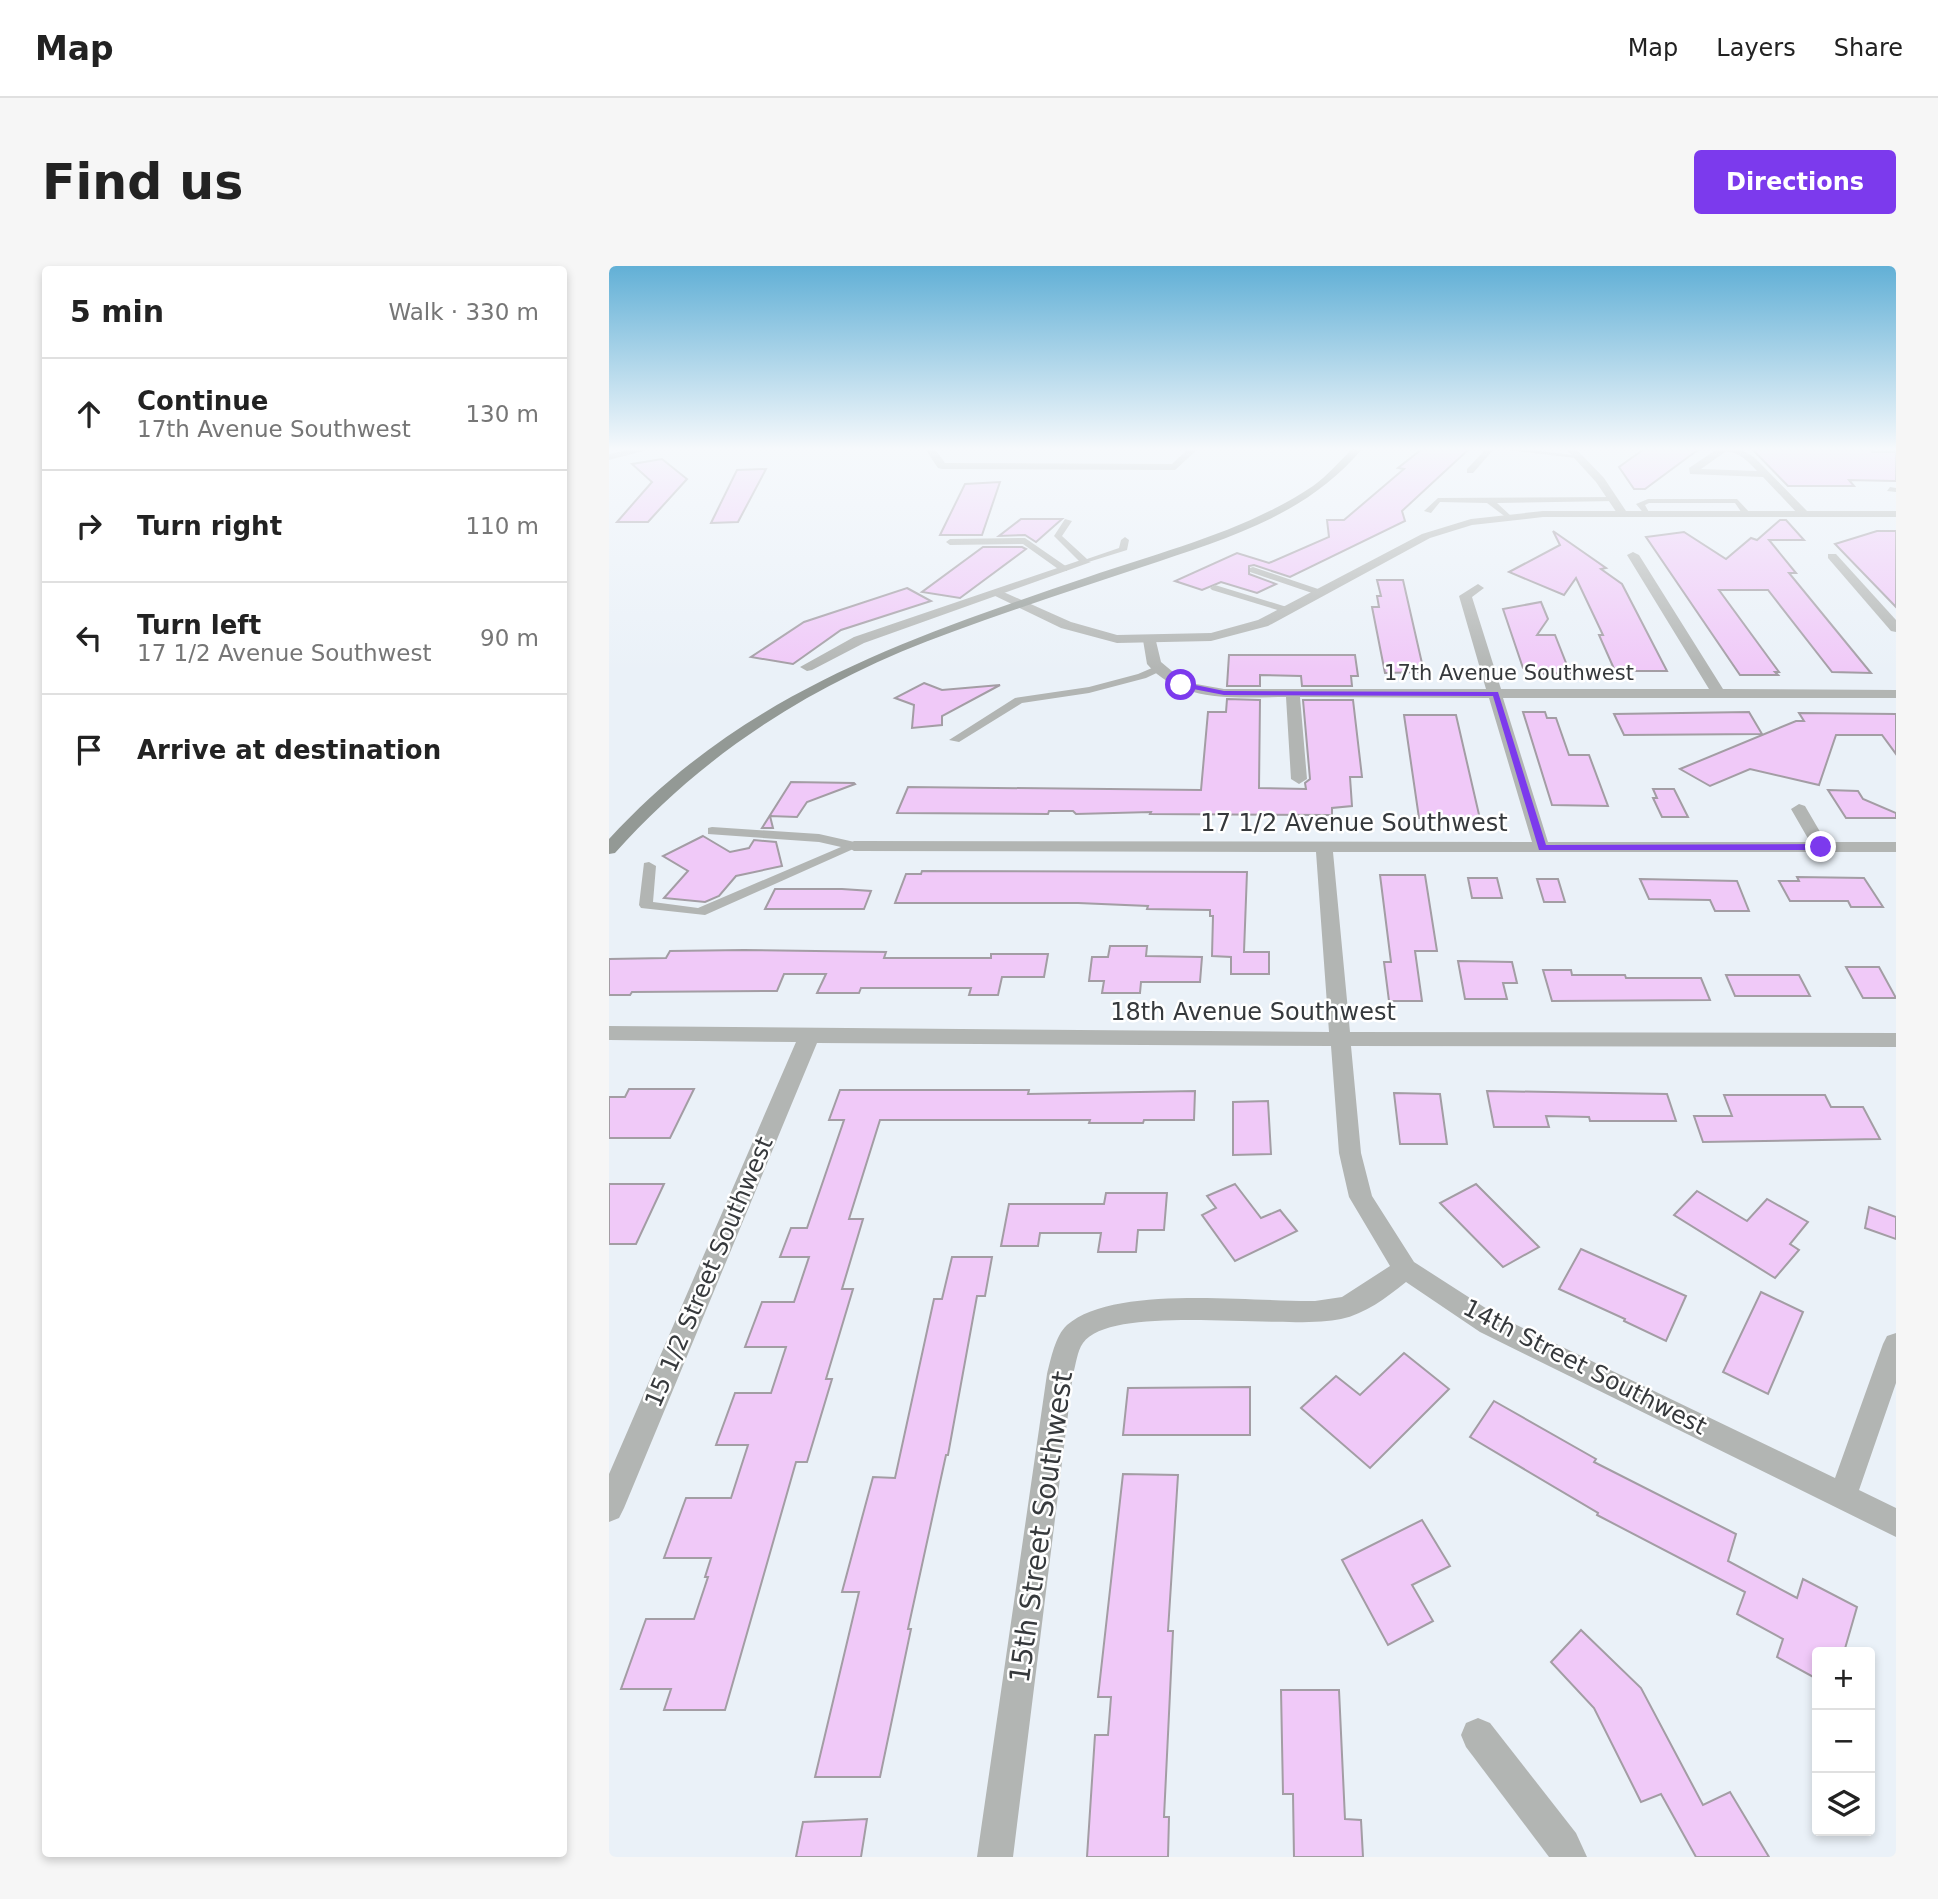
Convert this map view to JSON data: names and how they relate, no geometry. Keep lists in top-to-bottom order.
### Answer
{
  "streets": {
    "street": [
      "17th Avenue Southwest",
      "17 1/2 Avenue Southwest",
      "18th Avenue Southwest",
      "15 1/2 Street Southwest",
      "14th Street Southwest",
      "15th Street Southwest"
    ]
  },
  "crossings": [
    ["17 1/2 Avenue Southwest", "14th Street Southwest"],
    ["18th Avenue Southwest", "15 1/2 Street Southwest"],
    ["18th Avenue Southwest", "14th Street Southwest"],
    ["14th Street Southwest", "15th Street Southwest"]
  ],
  "page": {
    "header": "Map",
    "nav": ["Map", "Layers", "Share"],
    "buttons": "Directions",
    "title": "Find us",
    "heading": ["5 min", "Walk · 330 m"],
    "list": [
      ["Continue", "17th Avenue Southwest", "130 m"],
      ["Turn right", "110 m"],
      ["Turn left", "17 1/2 Avenue Southwest", "90 m"],
      "Arrive at destination"
    ],
    "map_buttons": ["+", "−"]
  }
}
